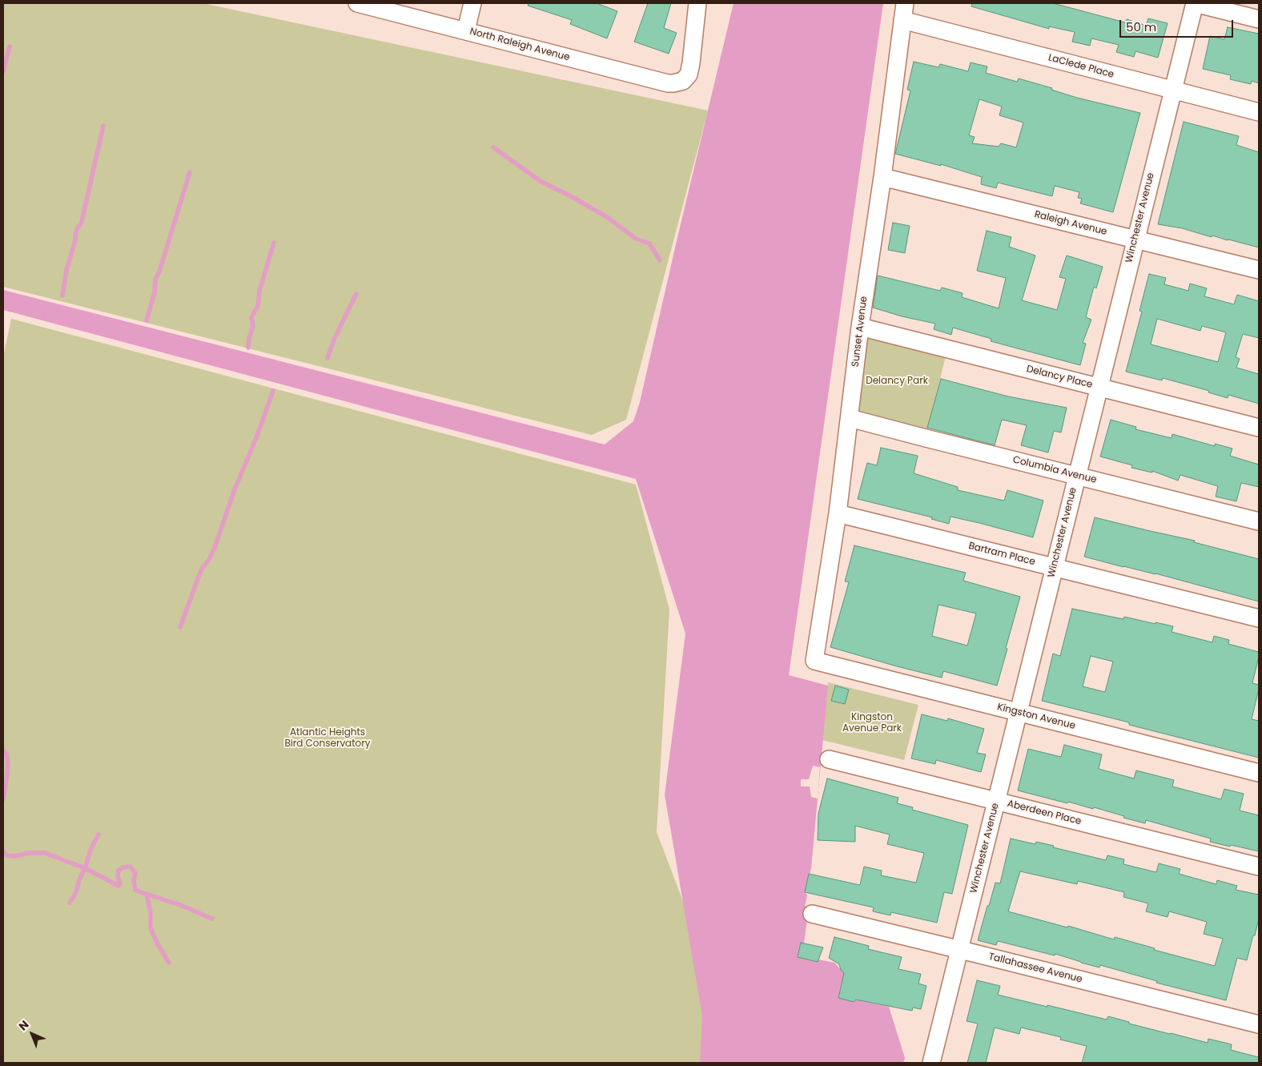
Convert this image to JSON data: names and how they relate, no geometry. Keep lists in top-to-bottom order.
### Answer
{
  "streets": {
    "street": [
      "North Raleigh Avenue",
      "LaClede Place",
      "Winchester Avenue",
      "Raleigh Avenue",
      "Sunset Avenue",
      "Delancy Place",
      "Columbia Avenue",
      "Bartram Place",
      "Kingston Avenue",
      "Aberdeen Place",
      "Tallahassee Avenue"
    ]
  },
  "crossings": [
    ["LaClede Place", "Winchester Avenue"],
    ["LaClede Place", "Sunset Avenue"],
    ["Winchester Avenue", "Raleigh Avenue"],
    ["Winchester Avenue", "Delancy Place"],
    ["Winchester Avenue", "Columbia Avenue"],
    ["Winchester Avenue", "Bartram Place"],
    ["Winchester Avenue", "Kingston Avenue"],
    ["Winchester Avenue", "Aberdeen Place"],
    ["Winchester Avenue", "Tallahassee Avenue"],
    ["Raleigh Avenue", "Sunset Avenue"],
    ["Sunset Avenue", "Delancy Place"],
    ["Sunset Avenue", "Columbia Avenue"],
    ["Sunset Avenue", "Bartram Place"],
    ["Sunset Avenue", "Kingston Avenue"]
  ],
  "parks": ["Delancy Park", "Kingston Avenue Park", "Atlantic Heights Bird Conservatory"],
  "scale_bar": "50 m",
  "north": "top left"
}
